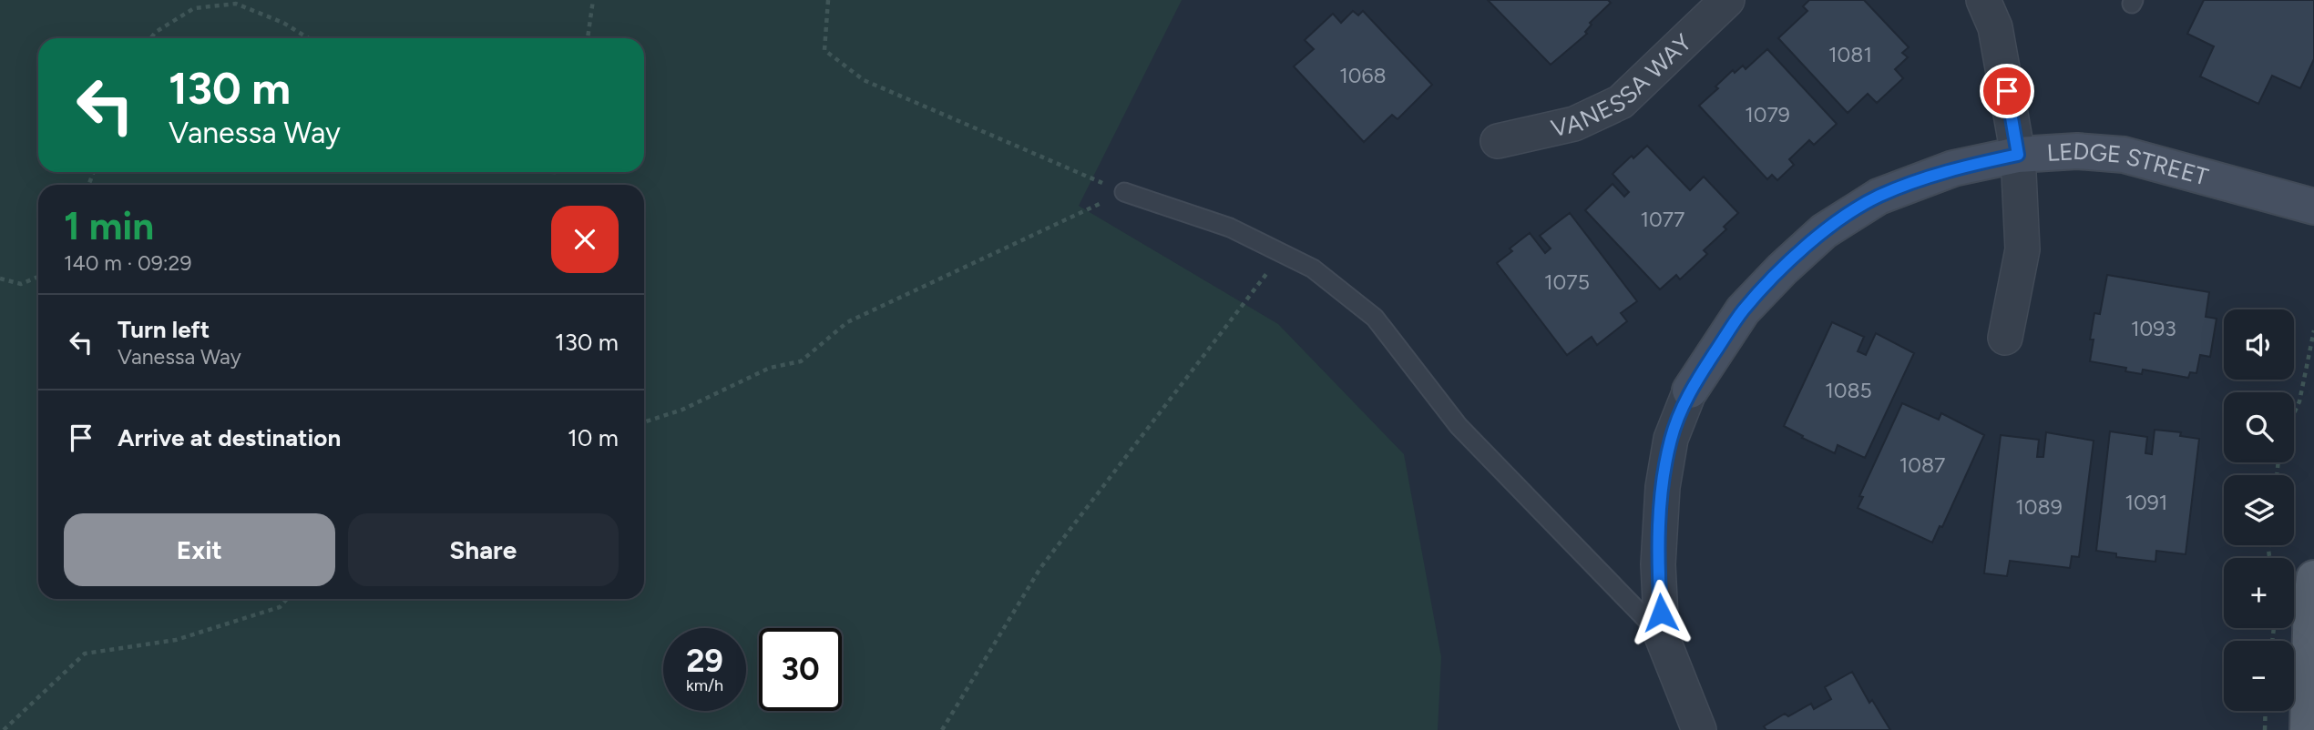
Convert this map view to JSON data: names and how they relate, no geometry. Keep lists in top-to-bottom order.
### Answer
{
  "streets": {
    "street": ["VANESSA WAY", "LEDGE STREET"]
  },
  "house_numbers": [
    "1081",
    "1068",
    "1079",
    "1077",
    "1075",
    "1093",
    "1085",
    "1087",
    "1091",
    "1089"
  ],
  "page": {
    "turn": ["130 m", "Vanessa Way"],
    "heading": ["1 min", "140 m · 09:29"],
    "list": [
      {
        "name": "Turn left",
        "note": "Vanessa Way",
        "value": "130 m"
      },
      {
        "name": "Arrive at destination",
        "value": "10 m"
      }
    ],
    "map_buttons": ["+", "−"],
    "buttons": ["Exit", "Share"],
    "speed": "29 km/h",
    "limit": "30"
  }
}
